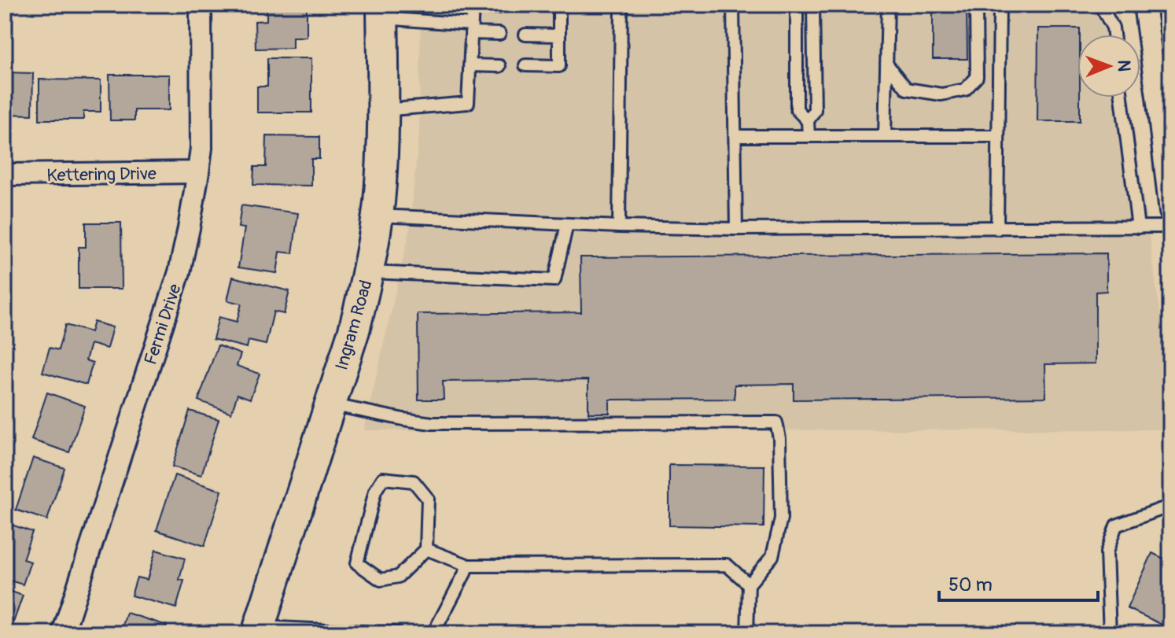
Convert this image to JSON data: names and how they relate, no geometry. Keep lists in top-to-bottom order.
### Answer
{
  "streets": {
    "street": ["Kettering Drive", "Fermi Drive", "Ingram Road"]
  },
  "crossings": [
    ["Kettering Drive", "Fermi Drive"]
  ],
  "scale_bar": "50 m",
  "north": "right"
}
